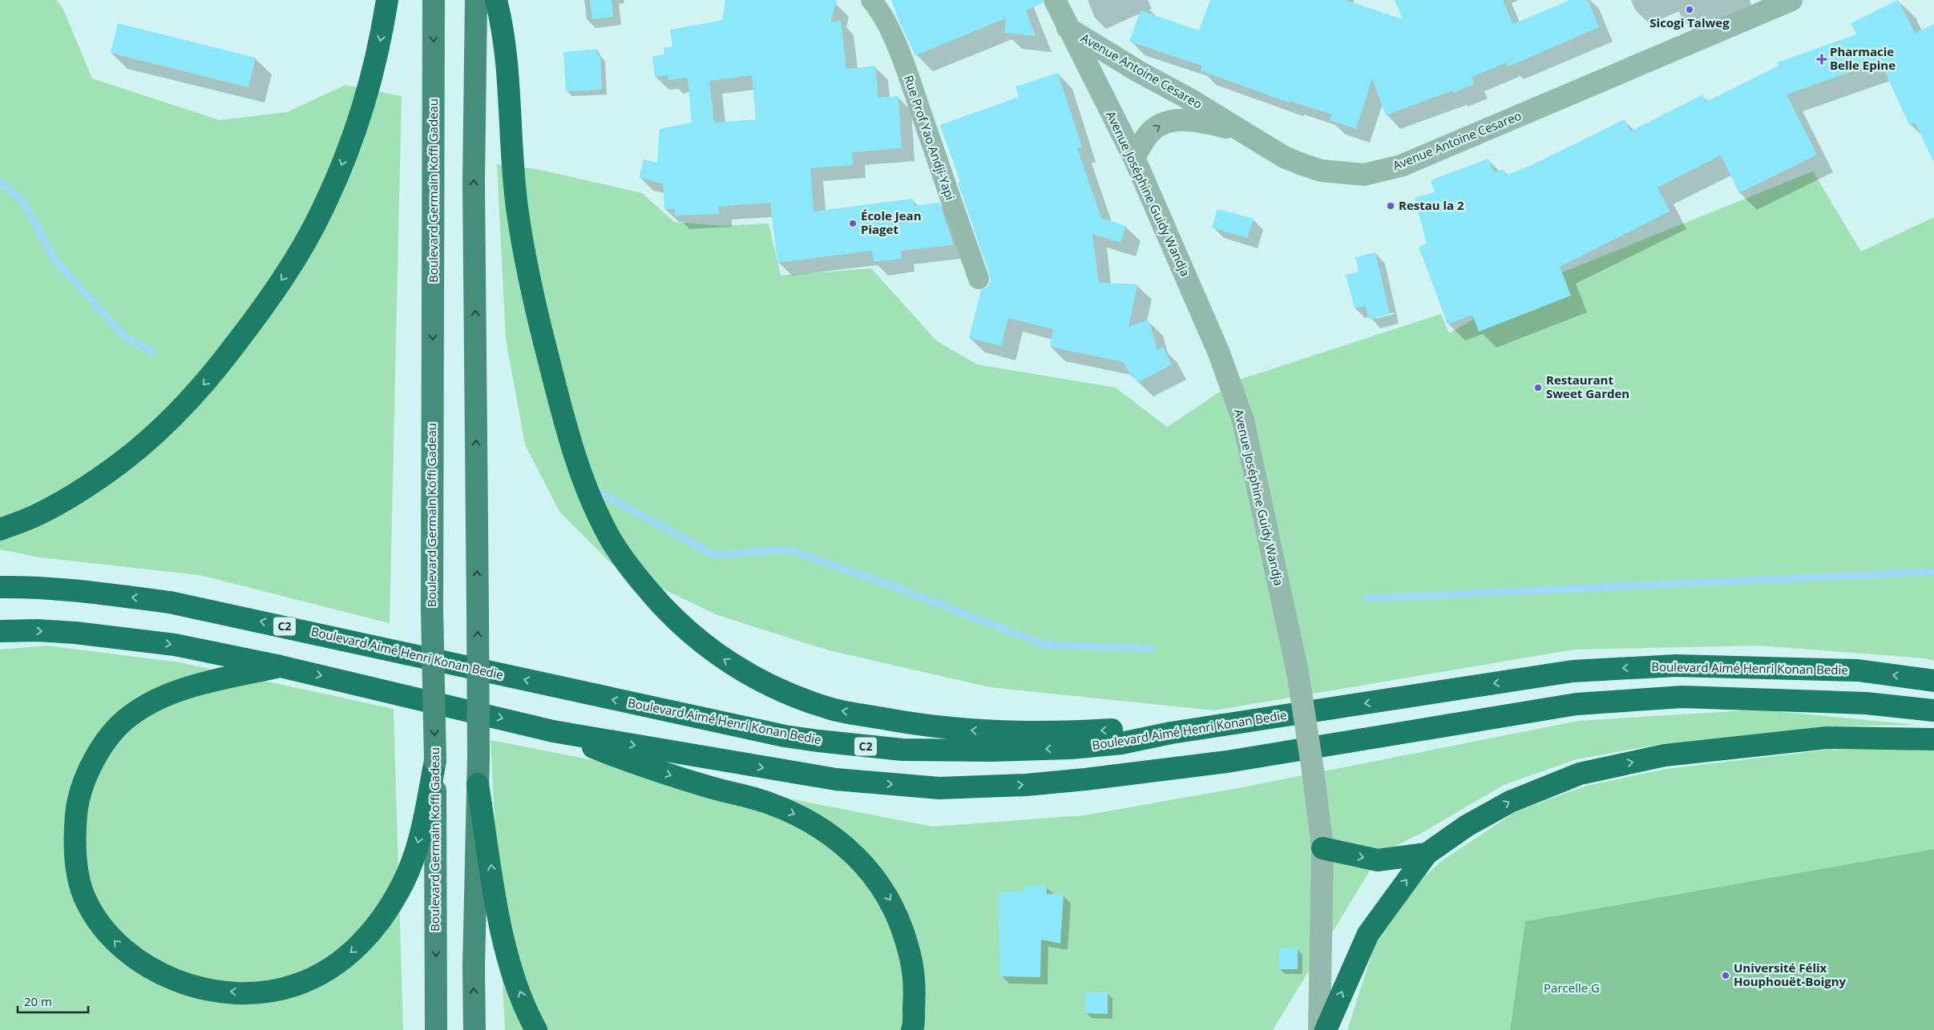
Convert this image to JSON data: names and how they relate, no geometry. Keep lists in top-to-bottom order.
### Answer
{
  "streets": {
    "highway": ["C2", "Boulevard Aimé Henri Konan Bedie"],
    "main road": ["Boulevard Germain Koffi Gadeau"],
    "street": ["Avenue Antoine Cesareo", "Rue Prof Yao Andji-Yapi", "Avenue Joséphine Guidy Wandja"]
  },
  "crossings": [
    ["Avenue Antoine Cesareo", "Avenue Joséphine Guidy Wandja"]
  ],
  "parks": ["Parcelle G"],
  "places": {
    "other": [
      "Sicogi Talweg",
      "Restau la 2",
      "École Jean Piaget",
      "Restaurant Sweet Garden",
      "Université Félix Houphouët-Boigny"
    ],
    "health": ["Pharmacie Belle Epine"]
  },
  "scale_bar": "20 m"
}
